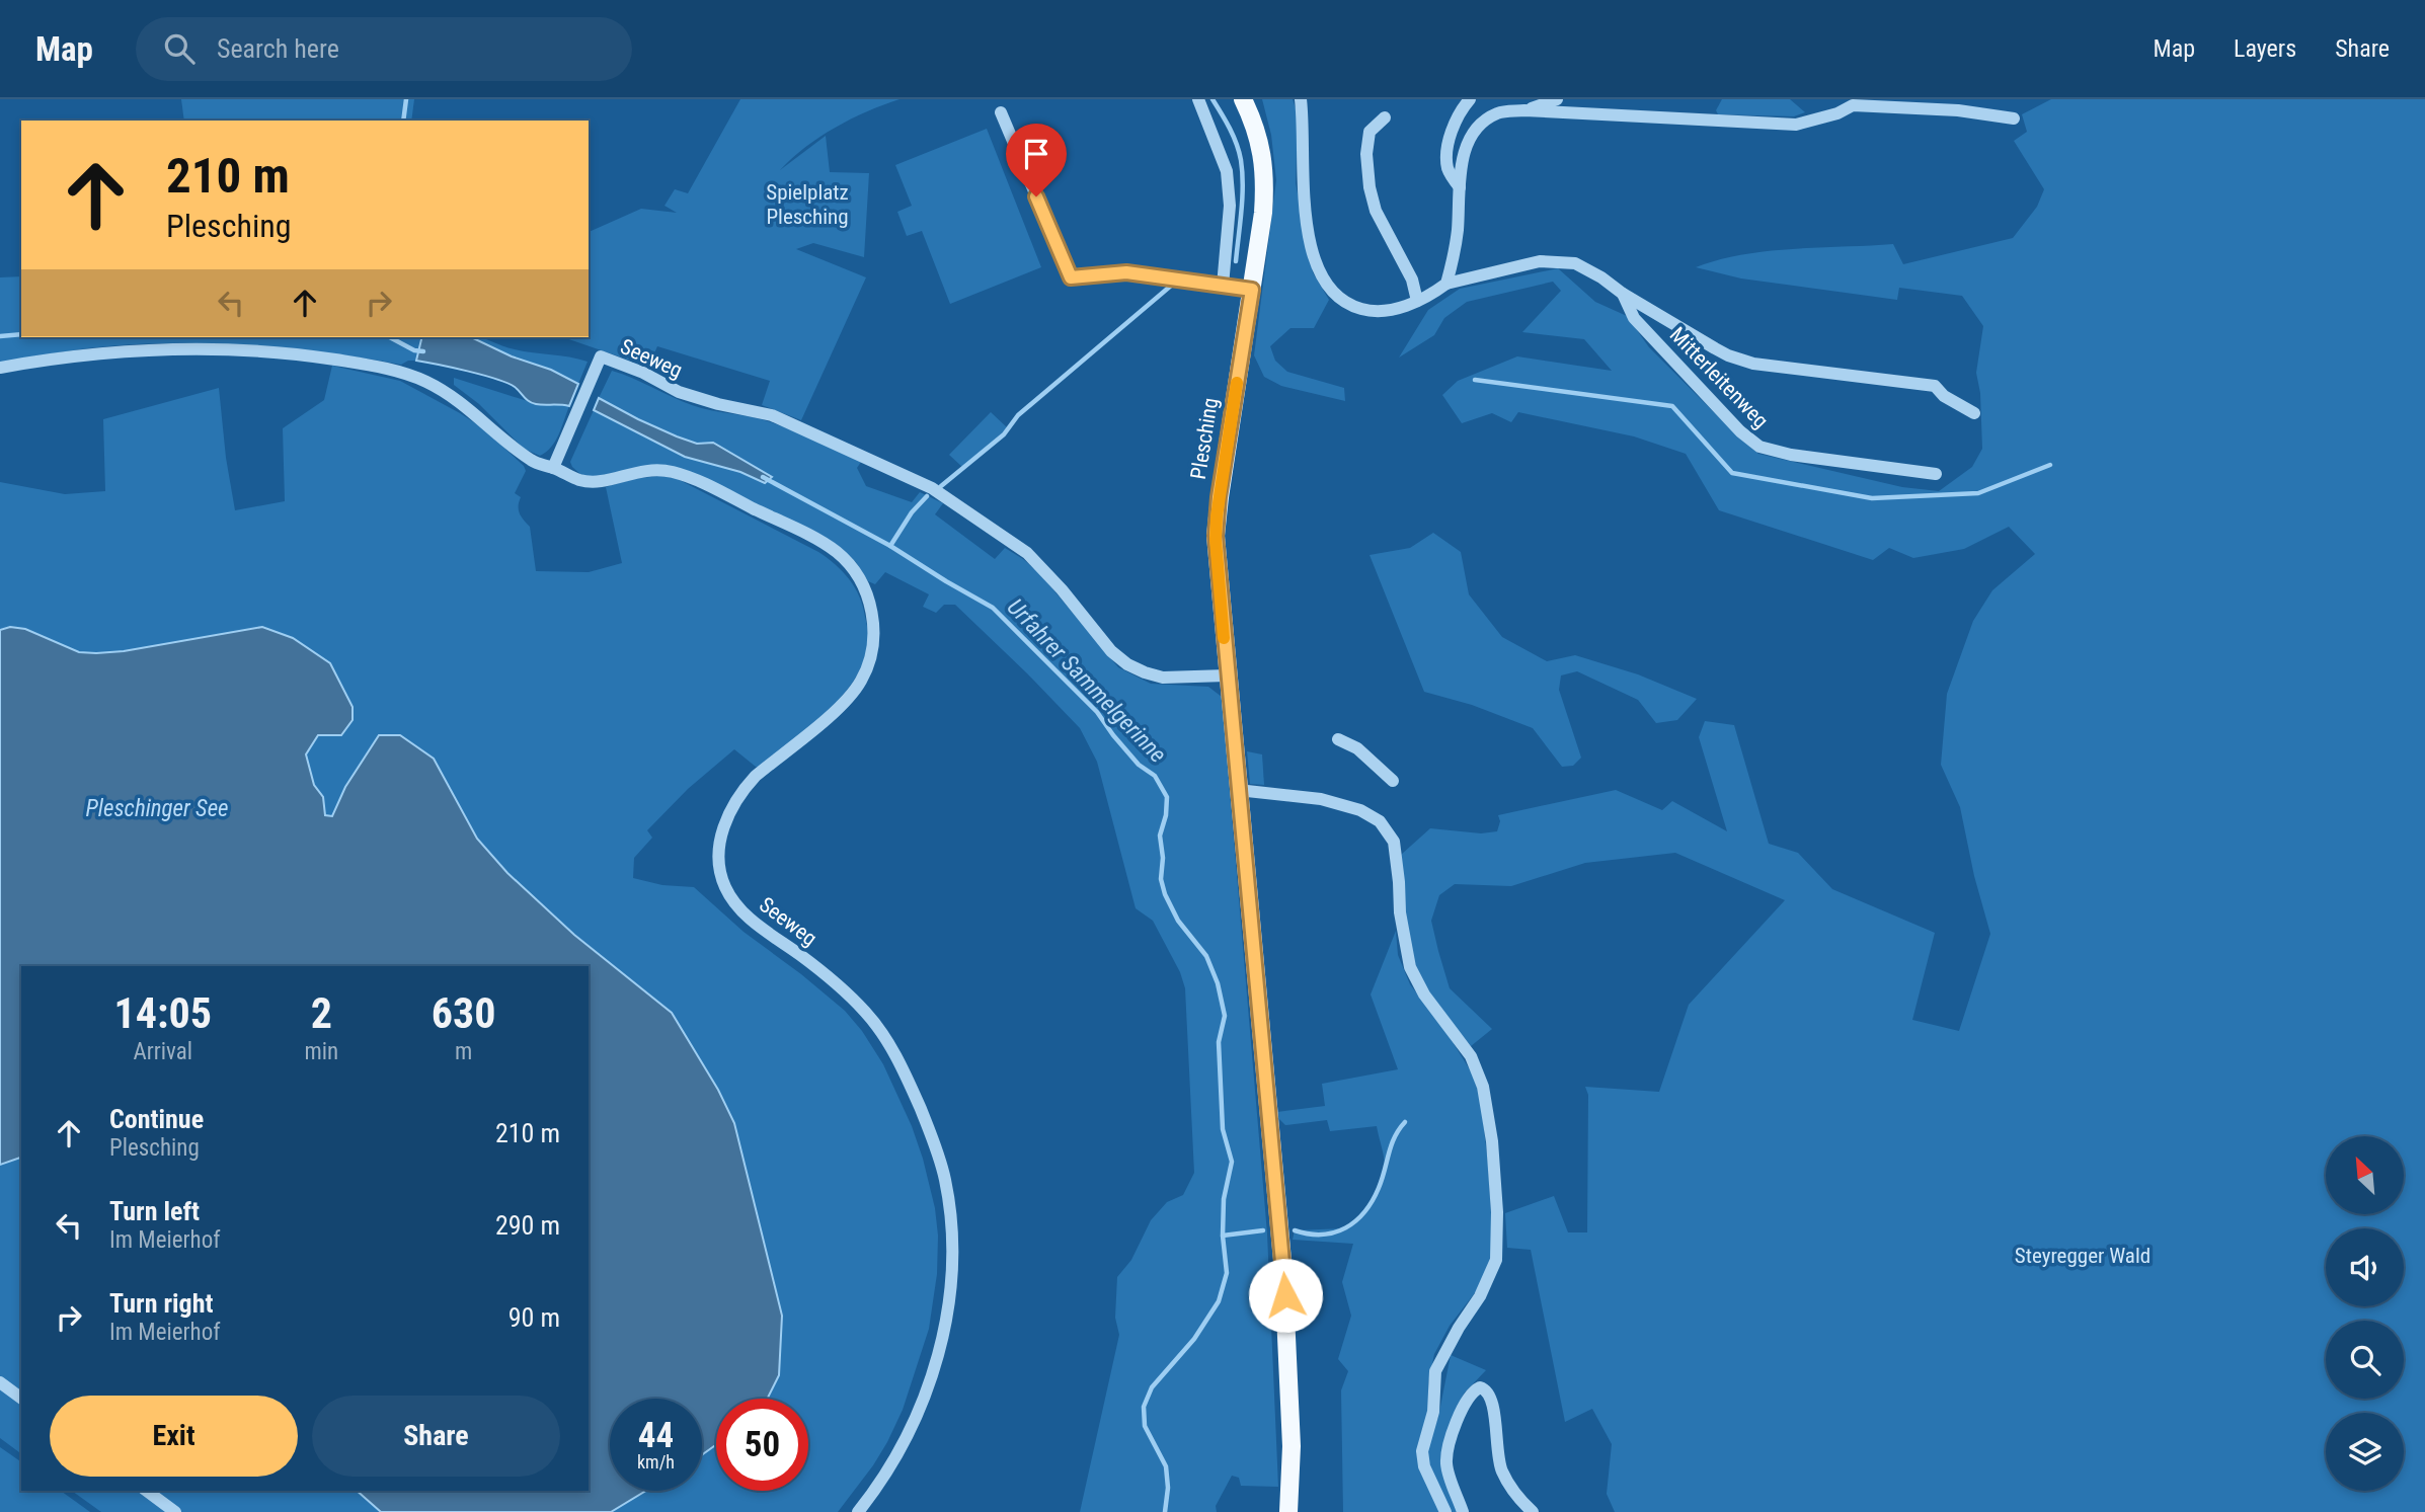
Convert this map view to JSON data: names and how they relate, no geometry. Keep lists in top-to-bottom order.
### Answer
{
  "streets": {
    "main road": ["Plesching"],
    "street": ["Seeweg", "Mitterleitenweg"]
  },
  "crossings": [
    ["Seeweg", "Plesching"]
  ],
  "water": ["Urfahrer Sammelgerinne", "Pleschinger See"],
  "parks": ["Spielplatz Plesching", "Steyregger Wald"],
  "north": "top left",
  "page": {
    "header": "Map",
    "search": "Search here",
    "nav": ["Map", "Layers", "Share"],
    "turn": ["210 m", "Plesching"],
    "eta": [
      "14:05",
      "Arrival",
      "2",
      "min",
      "630",
      "m"
    ],
    "list": [
      {
        "name": "Continue",
        "note": "Plesching",
        "value": "210 m"
      },
      {
        "name": "Turn left",
        "note": "Im Meierhof",
        "value": "290 m"
      },
      {
        "name": "Turn right",
        "note": "Im Meierhof",
        "value": "90 m"
      }
    ],
    "buttons": ["Exit", "Share"],
    "speed": "44 km/h",
    "limit": "50"
  }
}
